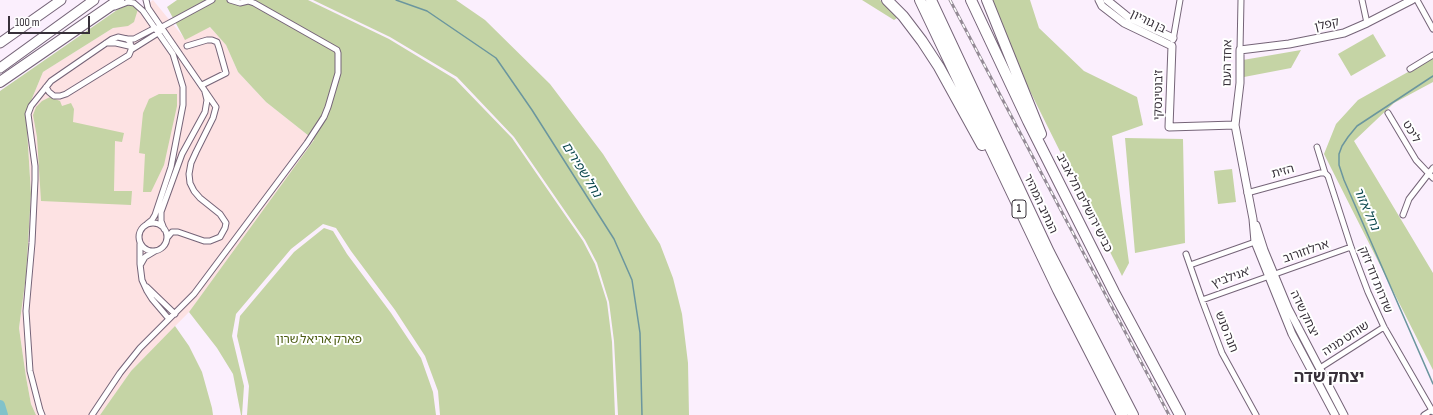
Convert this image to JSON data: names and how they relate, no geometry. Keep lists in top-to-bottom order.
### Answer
{
  "streets": {
    "highway": ["כביש ירושלים תל אביב", "הנתיב המהיר", "1"],
    "street": [
      "בן גוריון",
      "קפלן",
      "אחד העם",
      "ז'בוטינסקי",
      "ליכט",
      "הזית",
      "ארלוזורוב",
      "אנילביץ'",
      "שדרות דוד ז'זק",
      "יצחק שדה",
      "חנה סנש",
      "שוחט מניה"
    ]
  },
  "crossings": [
    ["בן גוריון", "ז'בוטינסקי"],
    ["קפלן", "אחד העם"],
    ["אחד העם", "ז'בוטינסקי"],
    ["אחד העם", "יצחק שדה"],
    ["ז'בוטינסקי", "יצחק שדה"],
    ["הזית", "שדרות דוד ז'זק"],
    ["הזית", "יצחק שדה"],
    ["ארלוזורוב", "אנילביץ'"],
    ["ארלוזורוב", "שדרות דוד ז'זק"],
    ["ארלוזורוב", "יצחק שדה"],
    ["אנילביץ'", "יצחק שדה"],
    ["אנילביץ'", "חנה סנש"],
    ["שדרות דוד ז'זק", "שוחט מניה"],
    ["יצחק שדה", "שוחט מניה"]
  ],
  "districts": ["יצחק שדה"],
  "water": ["נחל שפירים", "נחל אזור"],
  "parks": ["פארק אריאל שרון"],
  "scale_bar": "100 m"
}
